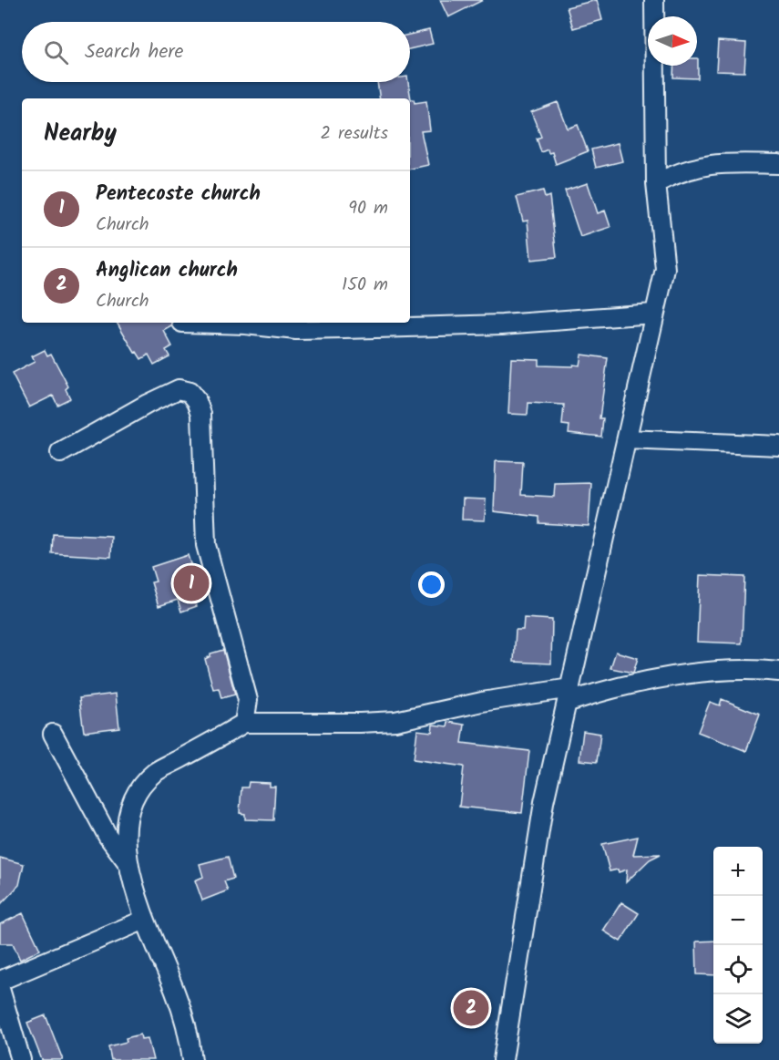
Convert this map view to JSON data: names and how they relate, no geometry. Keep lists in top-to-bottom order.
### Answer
{
  "north": "right",
  "page": {
    "search": "Search here",
    "heading": ["Nearby", "2 results"],
    "list": [
      {
        "mark": "1",
        "name": "Pentecoste church",
        "note": "Church",
        "value": "90 m"
      },
      {
        "mark": "2",
        "name": "Anglican church",
        "note": "Church",
        "value": "150 m"
      }
    ],
    "pins": ["1", "2"],
    "map_buttons": ["+", "−"]
  }
}
